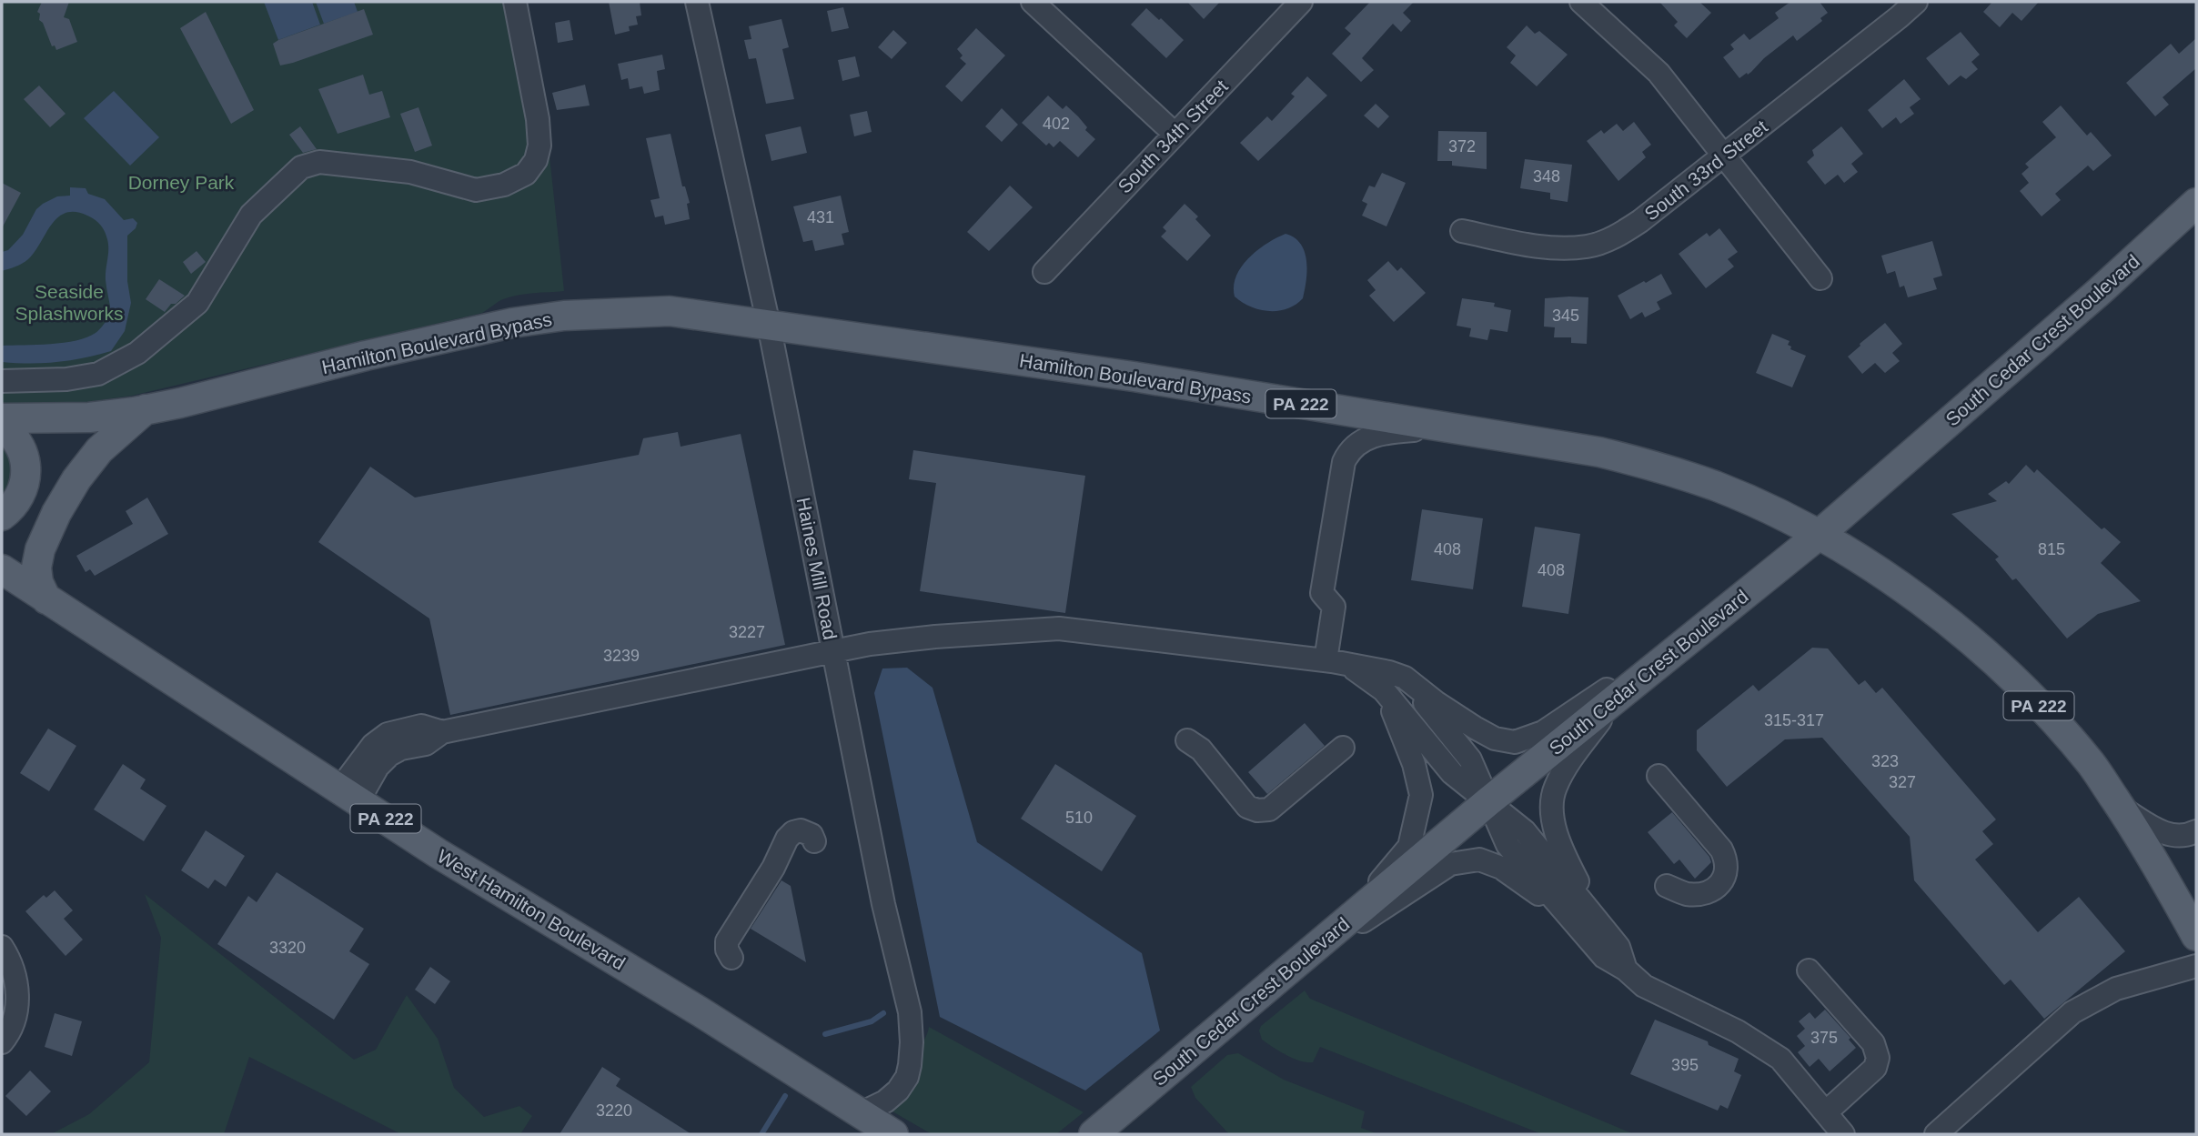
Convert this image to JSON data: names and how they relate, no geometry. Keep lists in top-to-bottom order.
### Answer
{
  "streets": {
    "main road": [
      "South Cedar Crest Boulevard",
      "Hamilton Boulevard Bypass",
      "PA 222",
      "West Hamilton Boulevard"
    ],
    "street": ["South 34th Street", "South 33rd Street", "Haines Mill Road"]
  },
  "crossings": [
    ["South Cedar Crest Boulevard", "Hamilton Boulevard Bypass"],
    ["Hamilton Boulevard Bypass", "Haines Mill Road"],
    ["PA 222", "Haines Mill Road"],
    ["PA 222", "West Hamilton Boulevard"],
    ["Haines Mill Road", "West Hamilton Boulevard"]
  ],
  "parks": ["Dorney Park", "Seaside Splashworks"],
  "house_numbers": [
    "402",
    "372",
    "348",
    "431",
    "345",
    "408",
    "815",
    "408",
    "3227",
    "3239",
    "315-317",
    "323",
    "327",
    "510",
    "3320",
    "375",
    "395",
    "3220"
  ]
}
